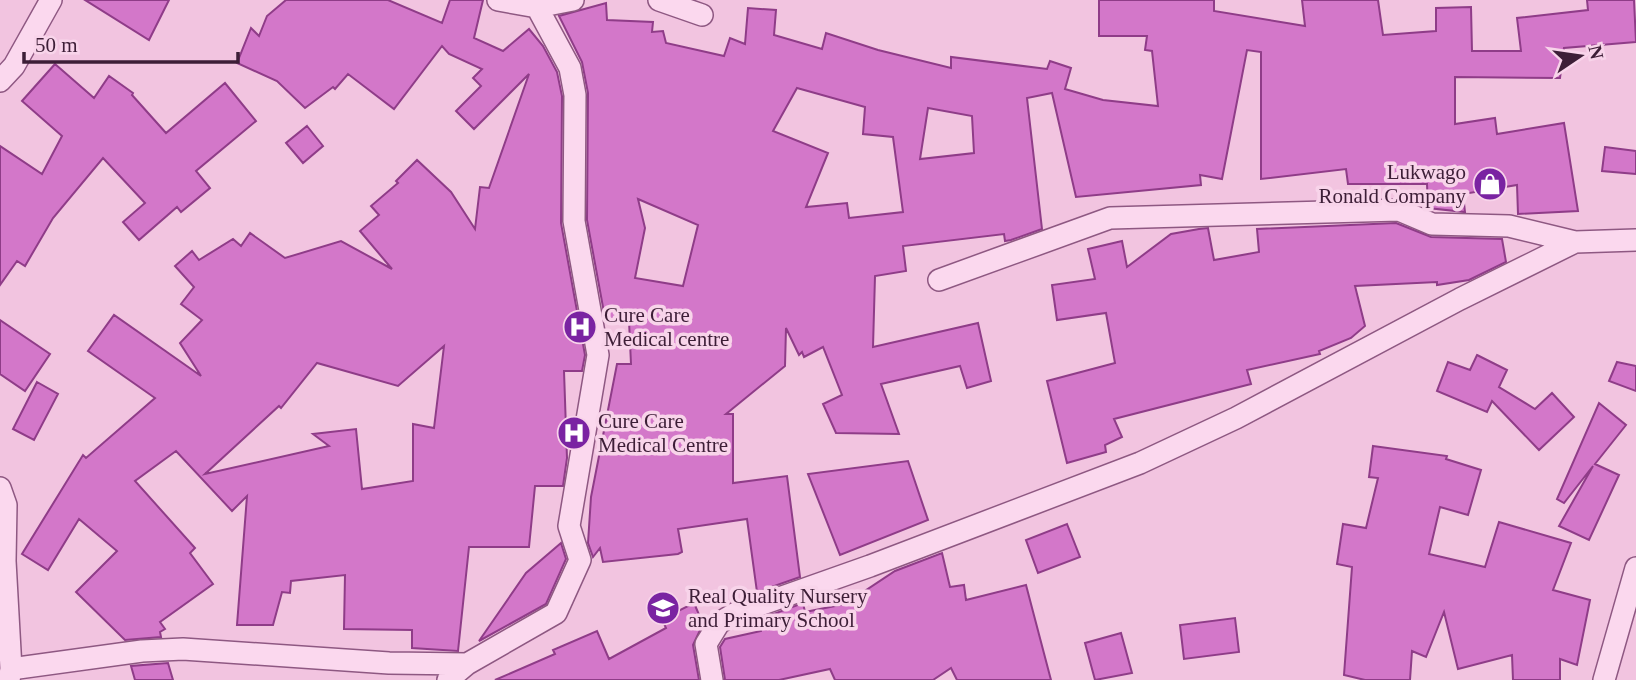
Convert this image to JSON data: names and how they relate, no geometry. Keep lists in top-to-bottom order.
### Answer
{
  "places": {
    "shop": ["Lukwago Ronald Company"],
    "hospital": ["Cure Care Medical centre", "Cure Care Medical Centre"],
    "school or university": ["Real Quality Nursery and Primary School"]
  },
  "scale_bar": "50 m",
  "north": "right"
}
